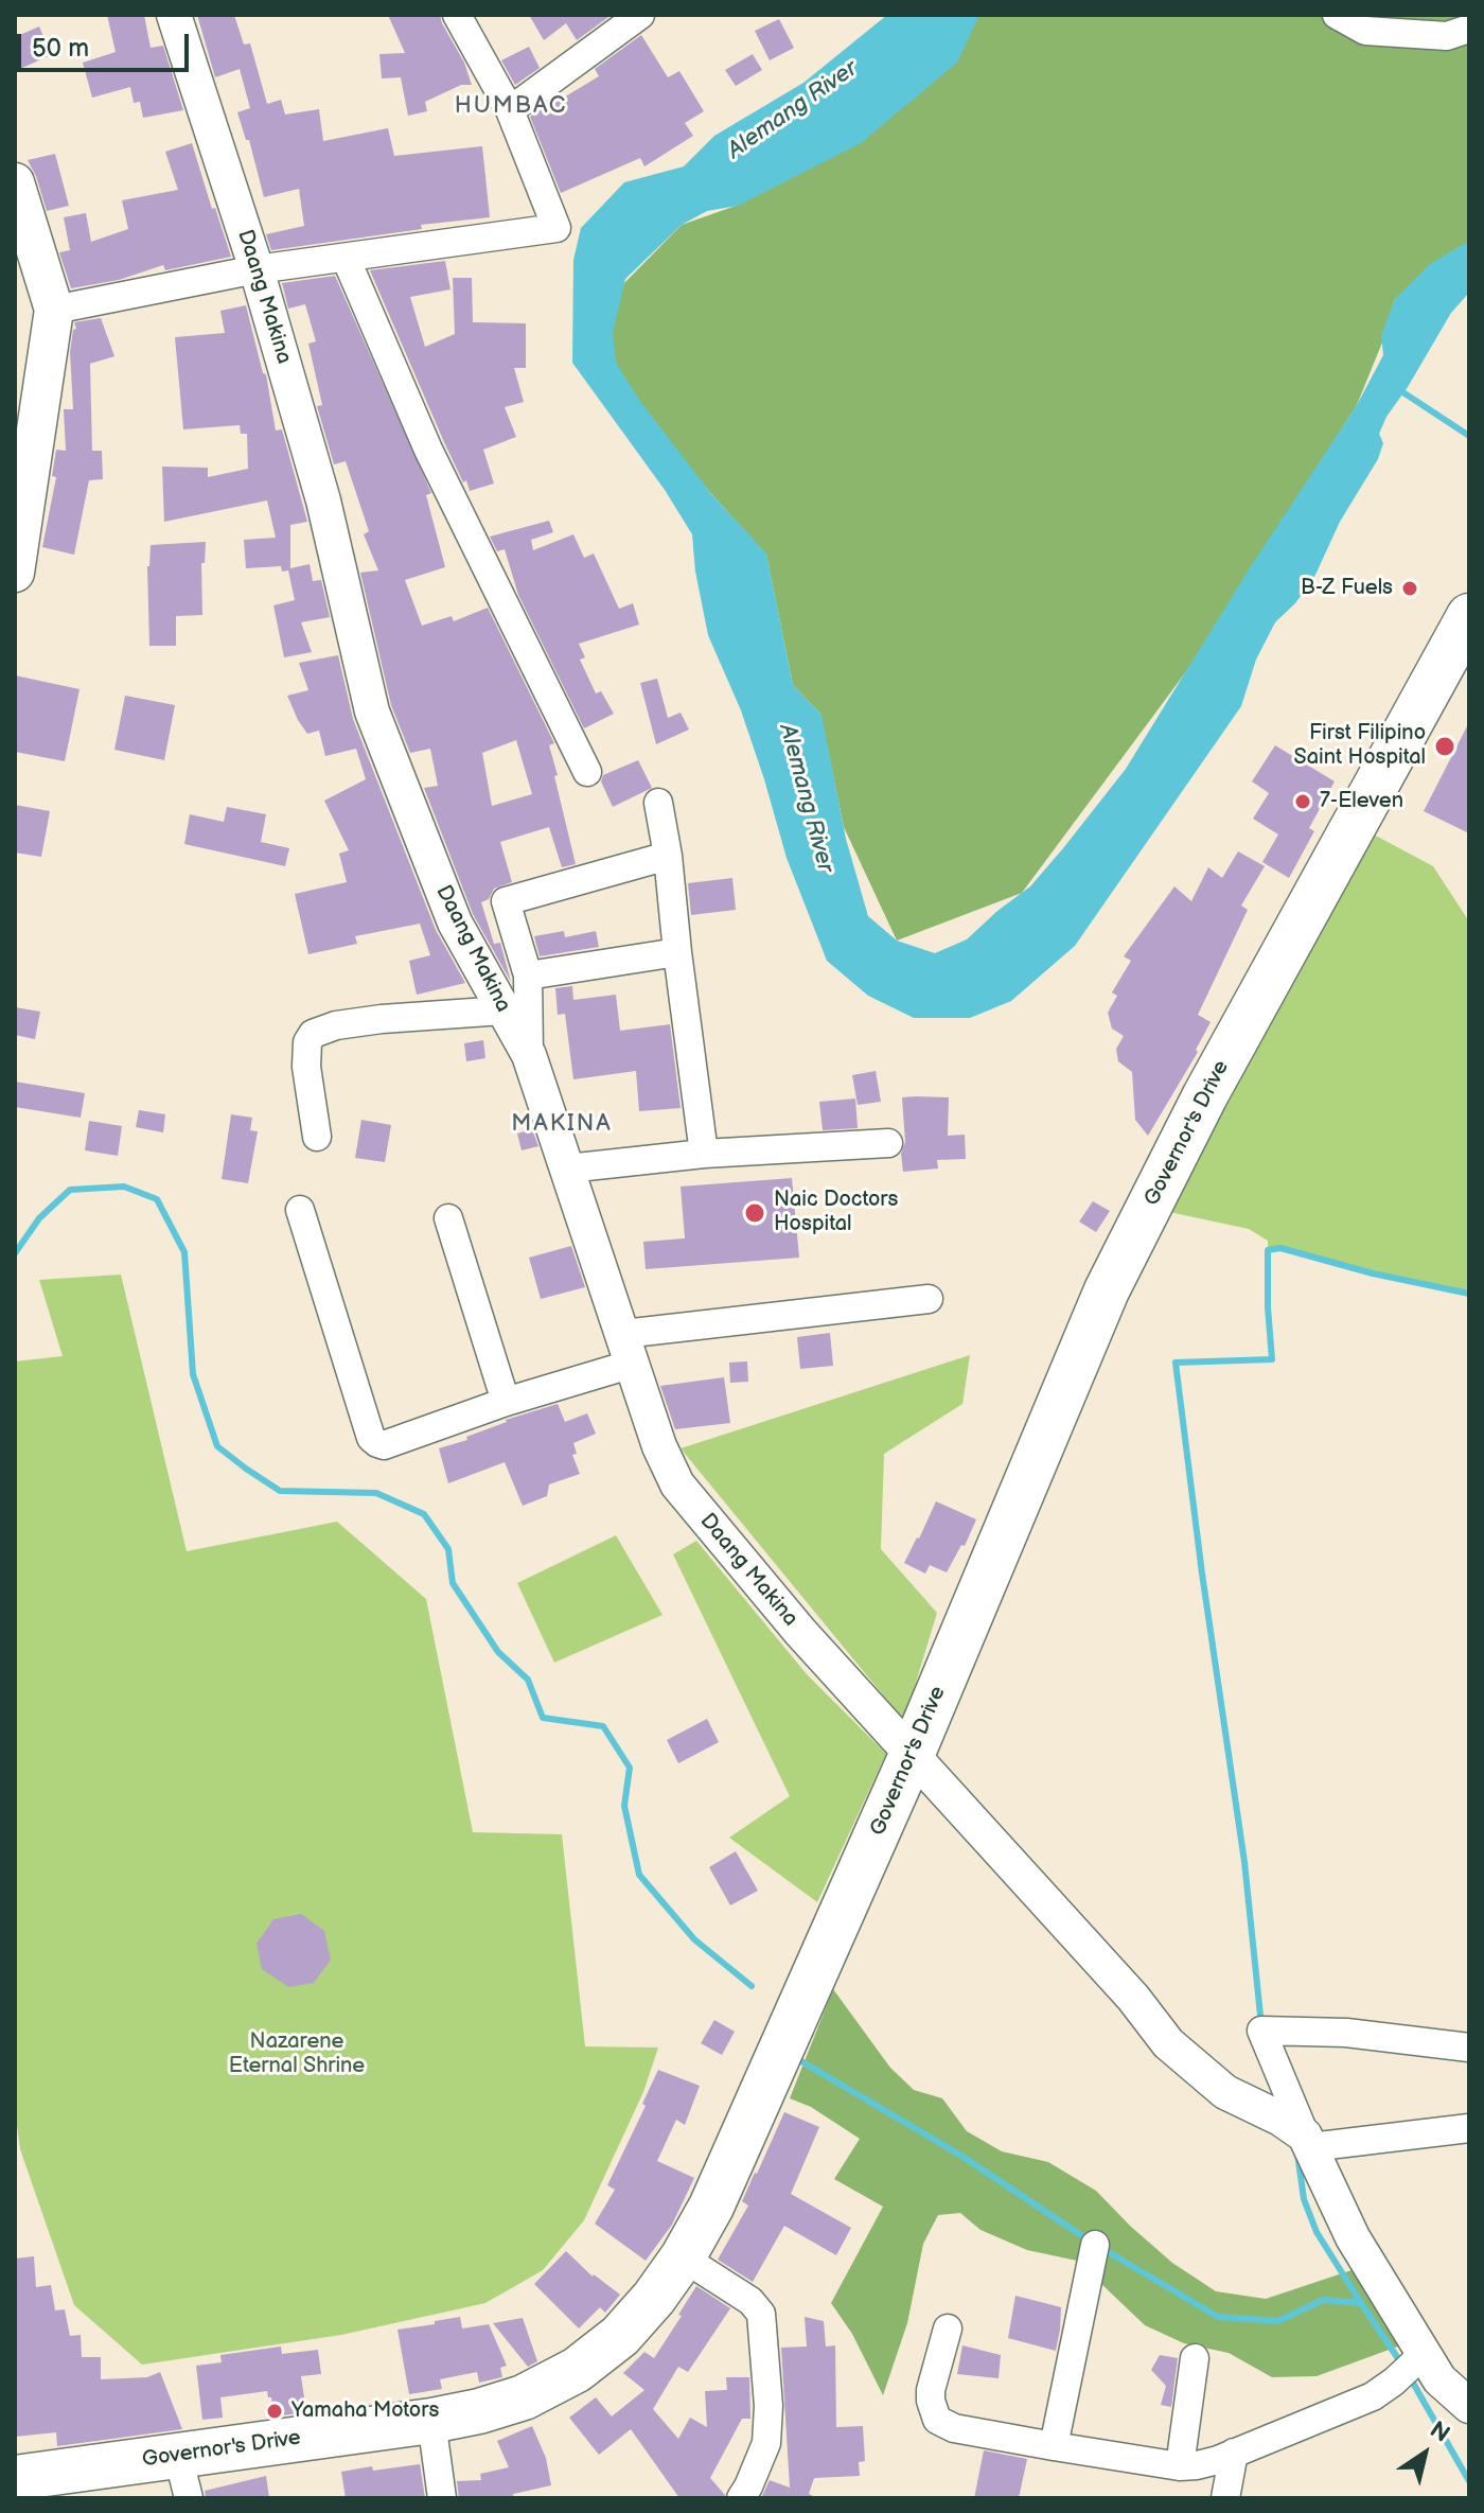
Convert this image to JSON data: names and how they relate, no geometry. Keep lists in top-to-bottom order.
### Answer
{
  "streets": {
    "main road": ["Governor's Drive"],
    "street": ["Daang Makina"]
  },
  "crossings": [
    ["Daang Makina", "Governor's Drive"]
  ],
  "districts": ["HUMBAC", "MAKINA"],
  "water": ["Alemang River"],
  "parks": ["Nazarene Eternal Shrine"],
  "places": [
    "B-Z Fuels",
    "First Filipino Saint Hospital",
    "7-Eleven",
    "Naic Doctors Hospital",
    "Yamaha Motors"
  ],
  "scale_bar": "50 m",
  "north": "top right"
}
